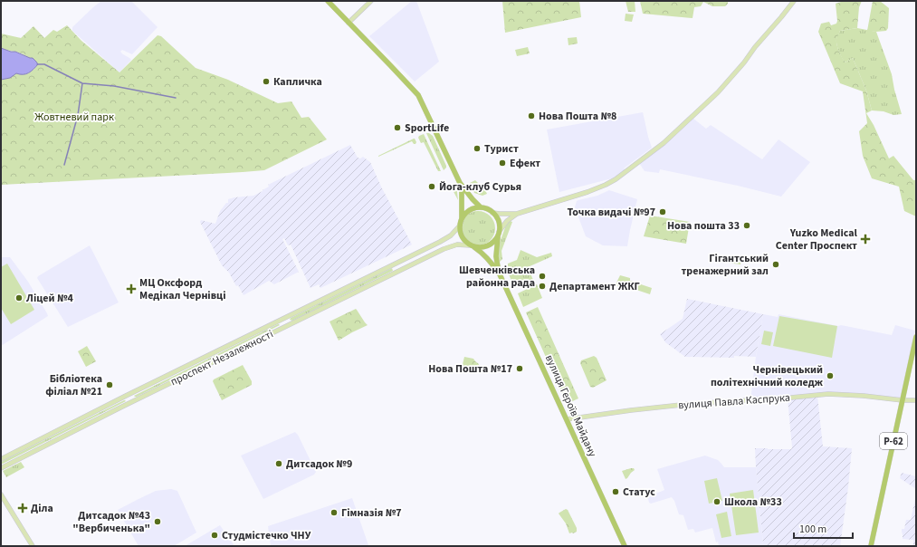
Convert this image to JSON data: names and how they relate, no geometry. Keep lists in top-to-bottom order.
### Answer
{
  "streets": {
    "main road": [
      "проспект Незалежності",
      "вулиця Павла Каспрука",
      "вулиця Героїв Майдану",
      "Р-62"
    ]
  },
  "crossings": [
    ["вулиця Павла Каспрука", "вулиця Героїв Майдану"],
    ["вулиця Павла Каспрука", "Р-62"]
  ],
  "parks": ["Жовтневий парк"],
  "places": {
    "other": [
      "Капличка",
      "Нова Пошта №8",
      "SportLife",
      "Турист",
      "Ефект",
      "Йога-клуб Сурья",
      "Точка видачі №97",
      "Нова пошта 33",
      "Гігантський тренажерний зал",
      "Шевченківська районна рада",
      "Департамент ЖКГ",
      "Ліцей №4",
      "Нова Пошта №17",
      "Чернівецький політехнічний коледж",
      "Бібліотека філіал №21",
      "Дитсадок №9",
      "Статус",
      "Школа №33",
      "Гімназія №7",
      "Дитсадок №43 \"Вербиченька\"",
      "Студмістечко ЧНУ"
    ],
    "health": ["Yuzko Medical Center Проспект", "МЦ Оксфорд Медікал Чернівці", "Діла"]
  },
  "scale_bar": "100 m"
}
